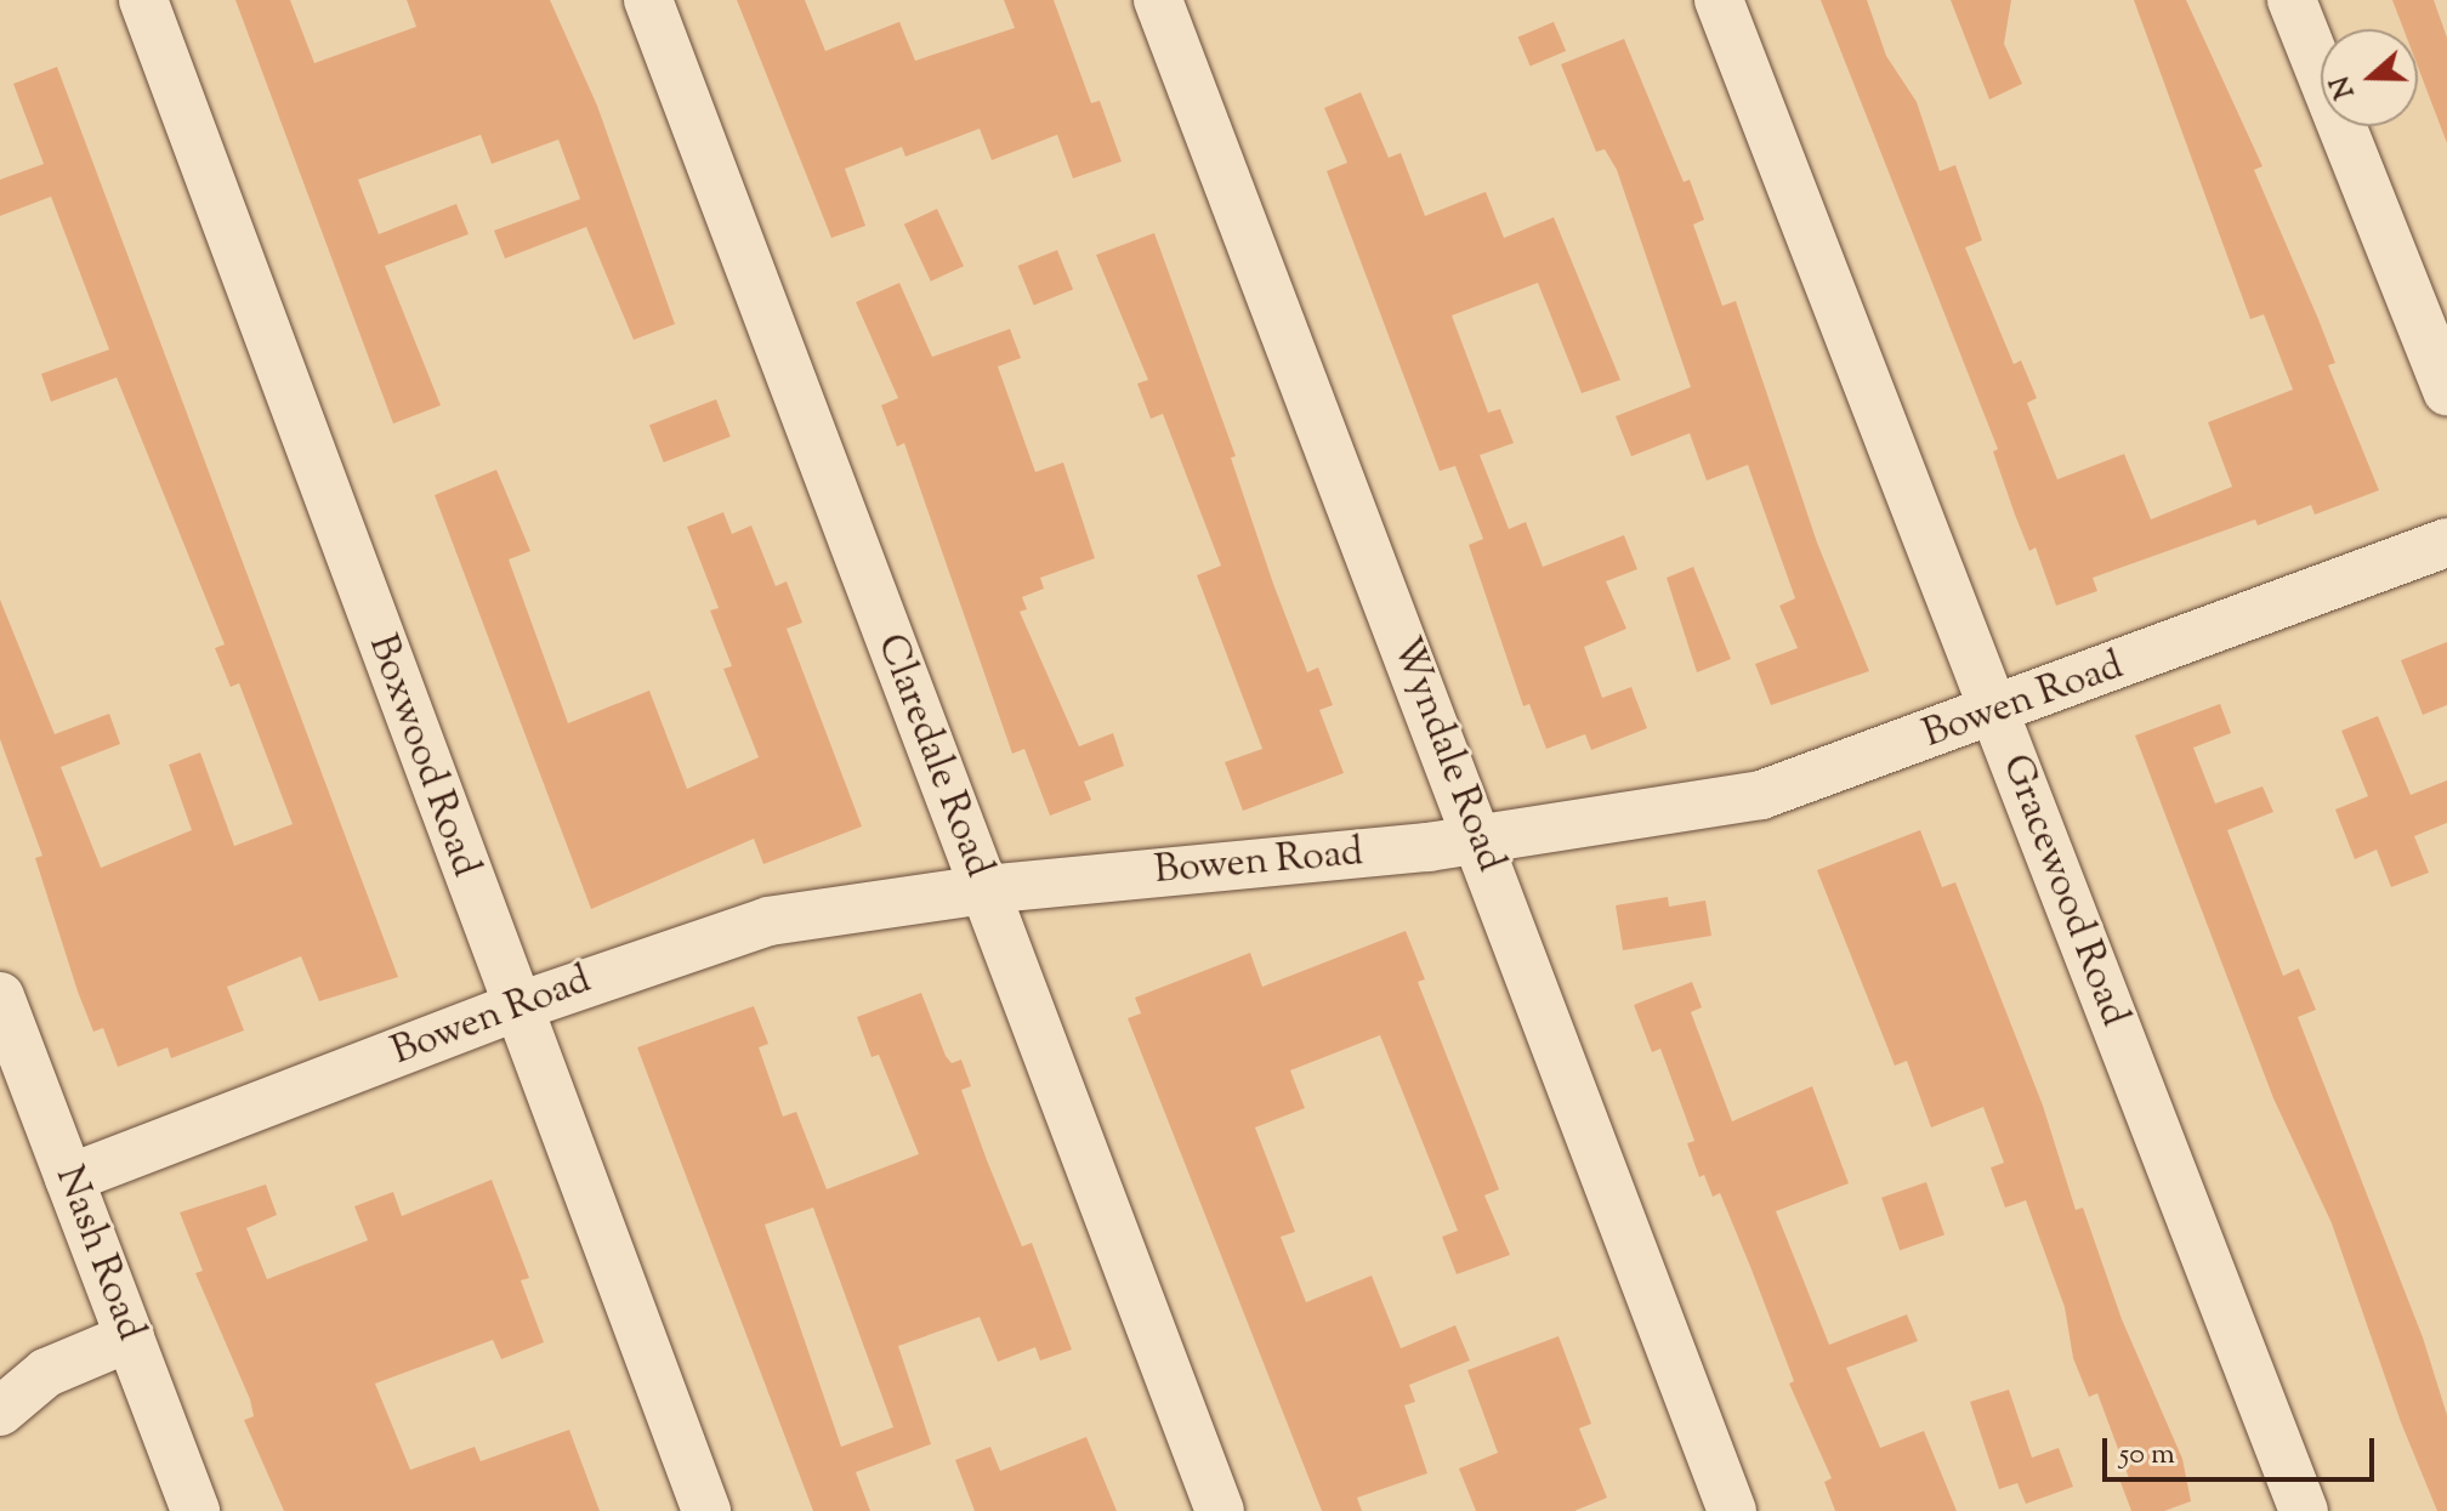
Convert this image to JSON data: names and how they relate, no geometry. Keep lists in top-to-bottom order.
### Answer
{
  "streets": {
    "street": [
      "Bowen Road",
      "Wyndale Road",
      "Boxwood Road",
      "Claredale Road",
      "Gracewood Road",
      "Nash Road"
    ]
  },
  "crossings": [
    ["Bowen Road", "Wyndale Road"],
    ["Bowen Road", "Boxwood Road"],
    ["Bowen Road", "Claredale Road"],
    ["Bowen Road", "Gracewood Road"],
    ["Bowen Road", "Nash Road"]
  ],
  "scale_bar": "50 m",
  "north": "left"
}
